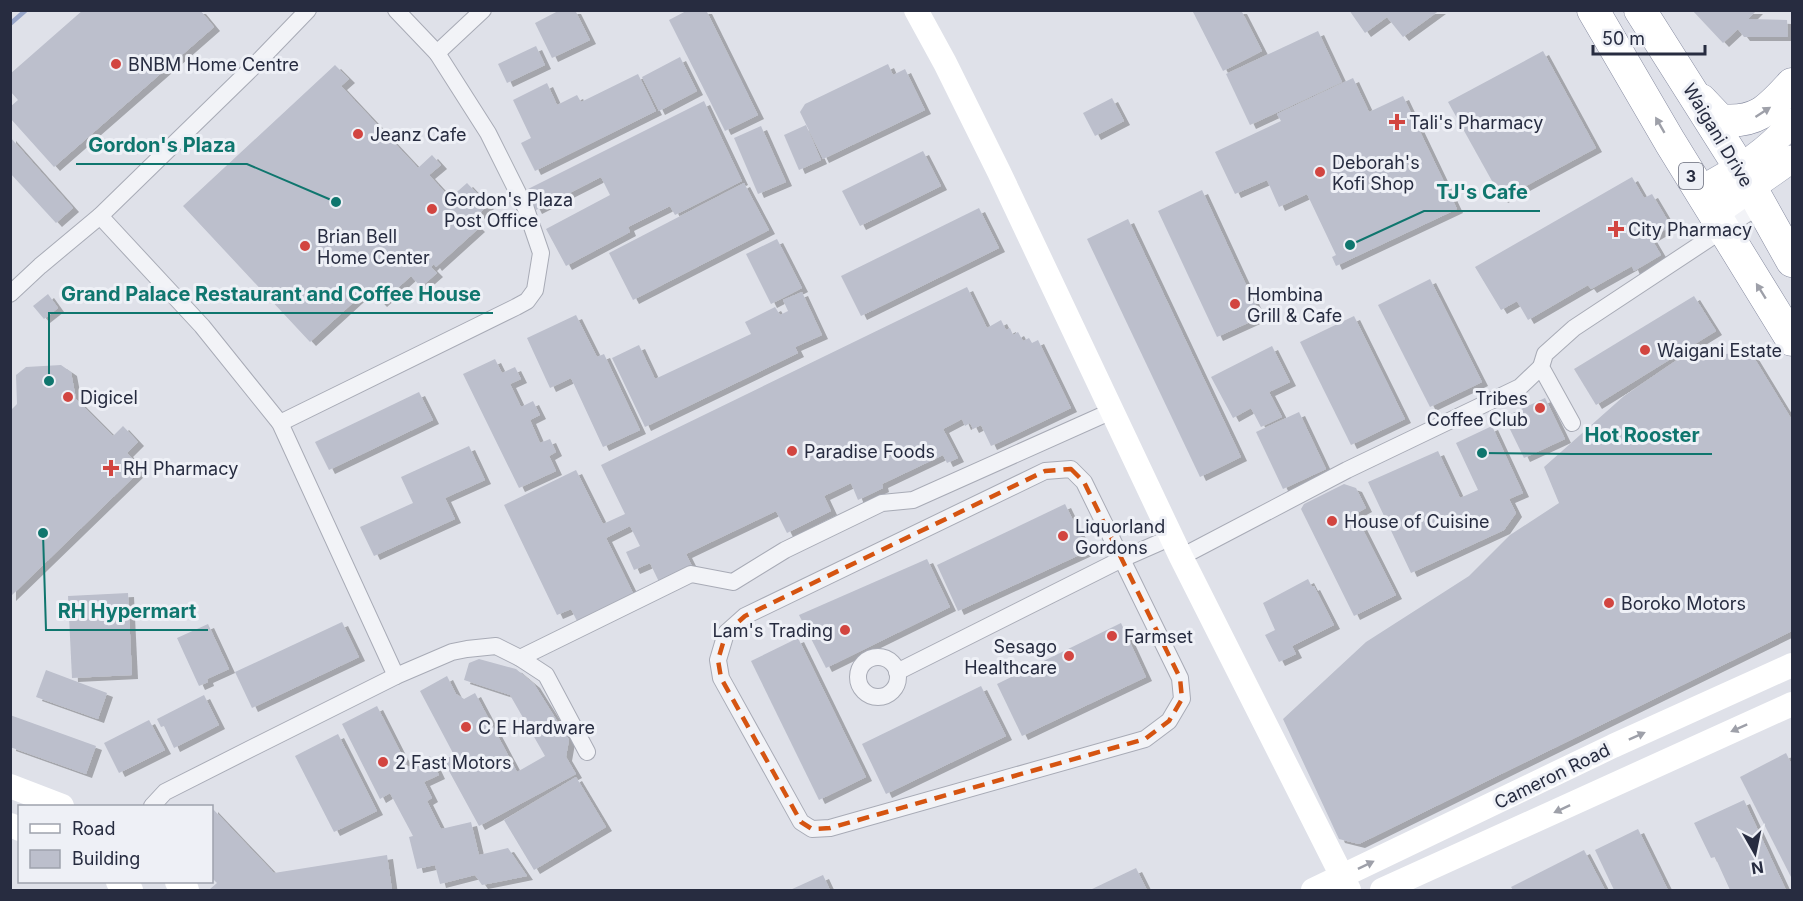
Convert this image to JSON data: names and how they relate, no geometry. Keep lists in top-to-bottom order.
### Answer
{
  "streets": {
    "highway": ["Waigani Drive", "3"],
    "main road": ["Cameron Road"]
  },
  "places": {
    "other": [
      "BNBM Home Centre",
      "Jeanz Cafe",
      "Deborah's Kofi Shop",
      "Gordon's Plaza",
      "Gordon's Plaza Post Office",
      "TJ's Cafe",
      "Brian Bell Home Center",
      "Hombina Grill & Cafe",
      "Waigani Estate",
      "Grand Palace Restaurant and Coffee House",
      "Digicel",
      "Tribes Coffee Club",
      "Paradise Foods",
      "Hot Rooster",
      "House of Cuisine",
      "RH Hypermart",
      "Liquorland Gordons",
      "Boroko Motors",
      "Lam's Trading",
      "Farmset",
      "Sesago Healthcare",
      "C E Hardware",
      "2 Fast Motors"
    ],
    "health": ["Tali's Pharmacy", "City Pharmacy", "RH Pharmacy"]
  },
  "legend": ["Road", "Building"],
  "scale_bar": "50 m",
  "north": "bottom"
}
